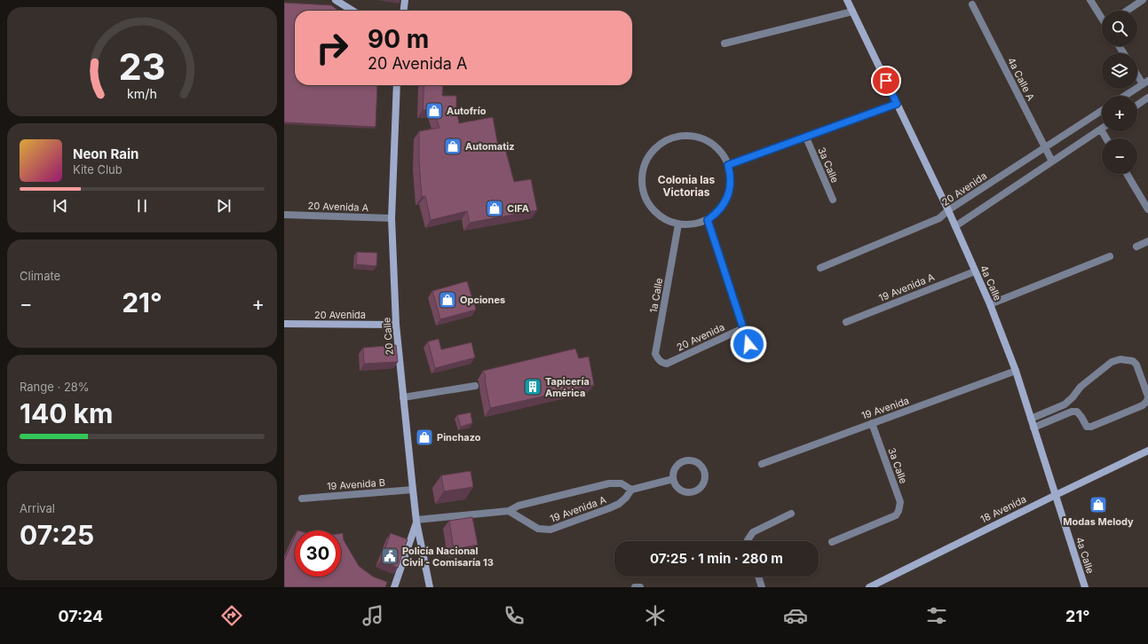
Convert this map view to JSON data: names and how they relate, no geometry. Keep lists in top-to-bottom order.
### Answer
{
  "streets": {
    "street": [
      "4a Calle A",
      "3a Calle",
      "20 Avenida",
      "20 Avenida A",
      "4a Calle",
      "19 Avenida A",
      "1a Calle",
      "20 Calle",
      "19 Avenida",
      "19 Avenida B",
      "18 Avenida"
    ]
  },
  "crossings": [
    ["4a Calle A", "20 Avenida"],
    ["3a Calle", "19 Avenida"],
    ["20 Avenida", "4a Calle"],
    ["20 Avenida", "1a Calle"],
    ["20 Avenida", "20 Calle"],
    ["20 Avenida A", "20 Calle"],
    ["4a Calle", "19 Avenida A"],
    ["4a Calle", "19 Avenida"],
    ["4a Calle", "18 Avenida"],
    ["19 Avenida A", "20 Calle"],
    ["20 Calle", "19 Avenida B"]
  ],
  "districts": ["Colonia las Victorias"],
  "places": {
    "shop": [
      "Autofrío",
      "Automatiz",
      "CIFA",
      "Opciones",
      "Pinchazo",
      "Modas Melody"
    ],
    "building": ["Tapicería América"],
    "public building": ["Policía Nacional Civil - Comisaría 13"]
  },
  "page": {
    "map_buttons": ["+", "−"],
    "turn": ["90 m", "20 Avenida A"],
    "song": ["Neon Rain", "Kite Club"],
    "tile": [
      "Climate",
      ["Range · 28%", "140 km"],
      ["Arrival", "07:25"]
    ],
    "heat": ["−", "21°", "+"],
    "limit": "30",
    "trip": "07:25 · 1 min · 280 m",
    "tabs": ["07:24", "21°"],
    "gauge": ["23", "km/h"]
  }
}
